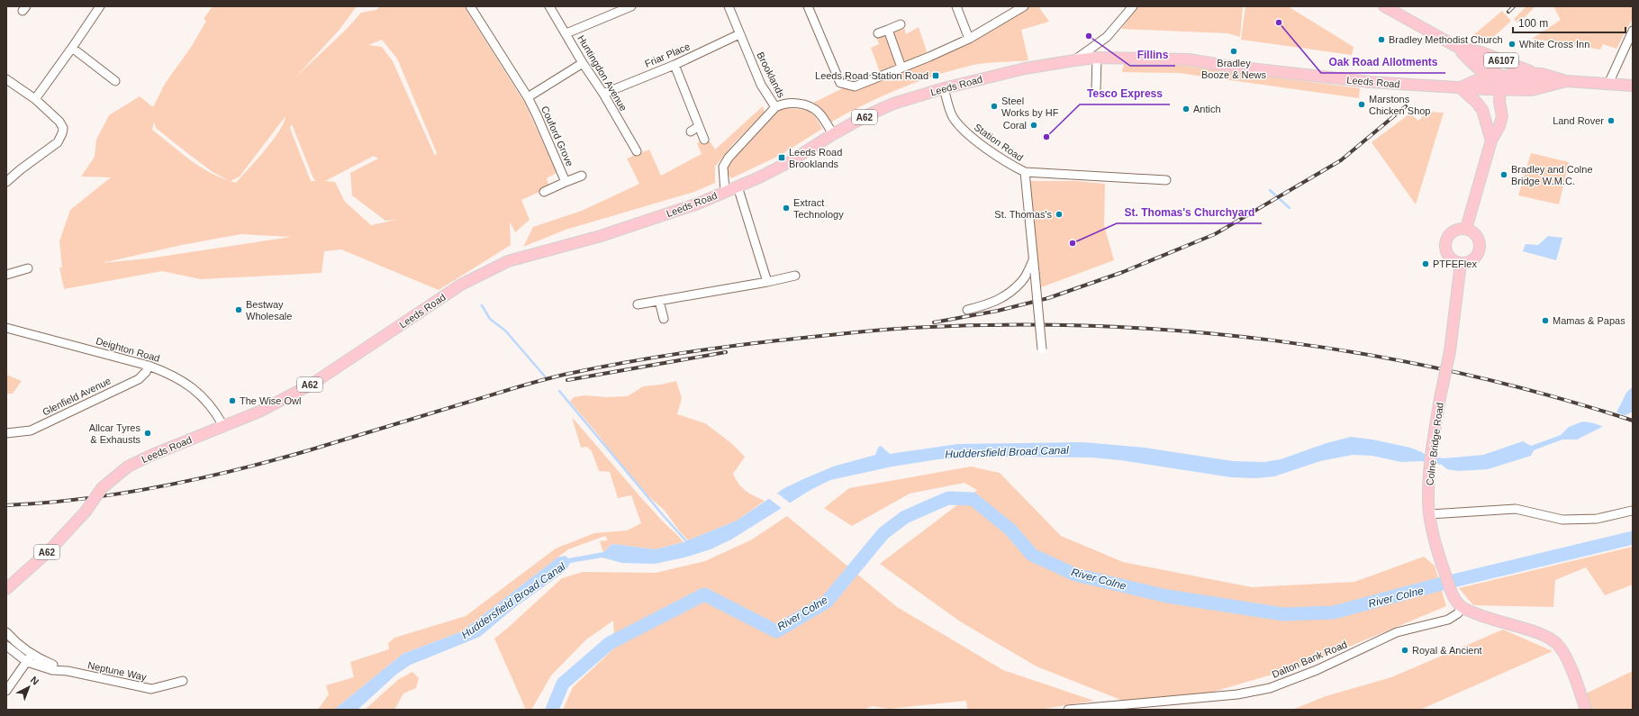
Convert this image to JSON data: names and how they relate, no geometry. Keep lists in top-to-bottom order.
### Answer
{
  "streets": {
    "main road": [
      "A6107",
      "Leeds Road",
      "A62",
      "Colne Bridge Road"
    ],
    "street": [
      "Friar Place",
      "Huntingdon Avenue",
      "Brooklands",
      "Couford Grove",
      "Station Road",
      "Deighton Road",
      "Glenfield Avenue",
      "Dalton Bank Road",
      "Neptune Way"
    ]
  },
  "crossings": [
    ["Friar Place", "Huntingdon Avenue"],
    ["Friar Place", "Brooklands"],
    ["A6107", "Leeds Road"],
    ["Brooklands", "Leeds Road"],
    ["Leeds Road", "Station Road"],
    ["Leeds Road", "Deighton Road"],
    ["Deighton Road", "Glenfield Avenue"],
    ["Colne Bridge Road", "Dalton Bank Road"]
  ],
  "water": ["Huddersfield Broad Canal", "River Colne"],
  "places": {
    "other": [
      "Oak Road Allotments",
      "Fillins",
      "Bradley Methodist Church",
      "White Cross Inn",
      "Bradley Booze & News",
      "Marstons Chicken Shop",
      "Steel Works by HF",
      "Antich",
      "Land Rover",
      "Coral",
      "Tesco Express",
      "Bradley and Colne Bridge W.M.C.",
      "Extract Technology",
      "St. Thomas's",
      "St. Thomas's Churchyard",
      "PTFEFlex",
      "Bestway Wholesale",
      "Mamas & Papas",
      "The Wise Owl",
      "Allcar Tyres & Exhausts",
      "Royal & Ancient"
    ],
    "transit": ["Leeds Road Station Road", "Leeds Road Brooklands"]
  },
  "scale_bar": "100 m",
  "north": "top right"
}
